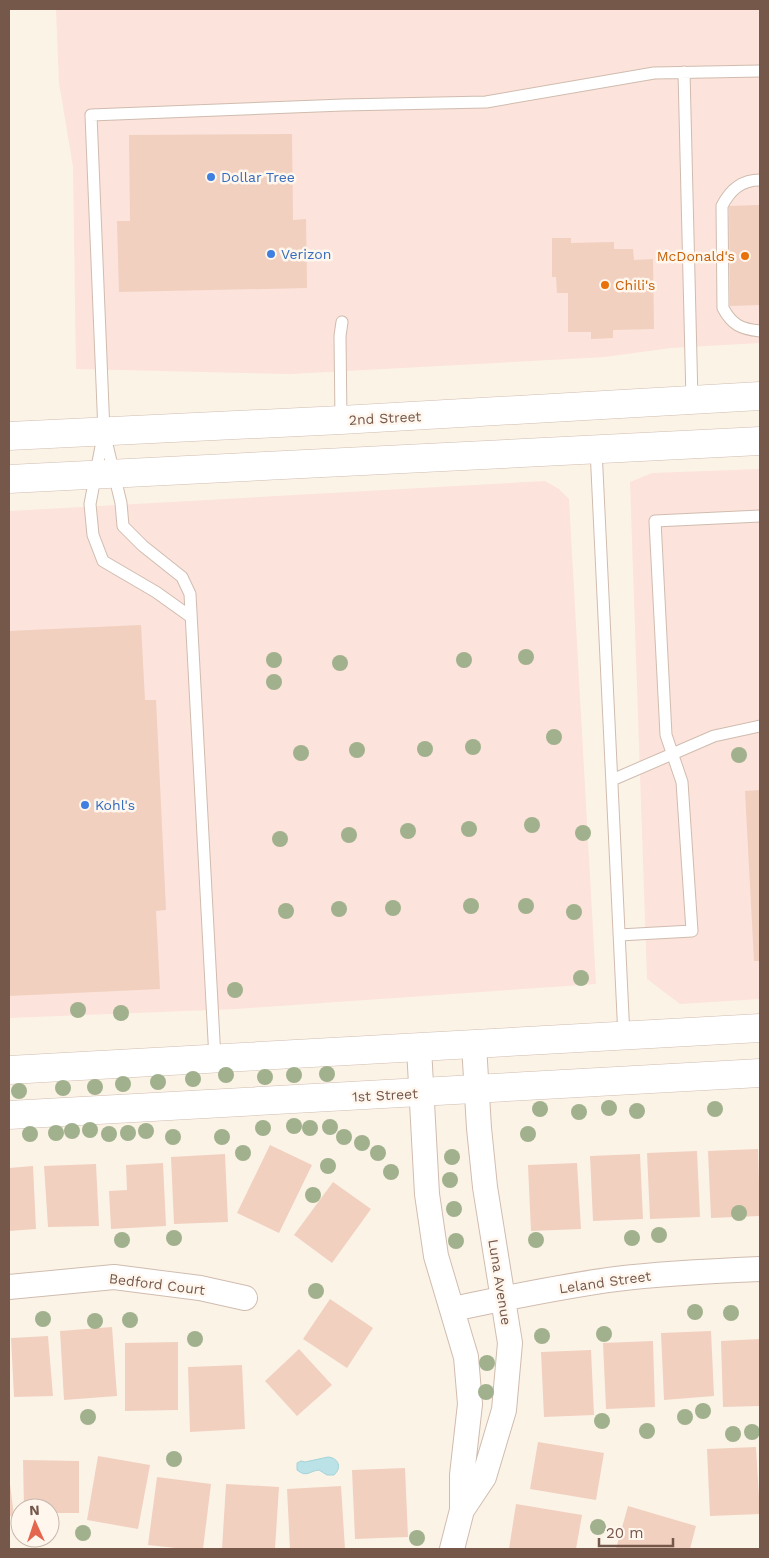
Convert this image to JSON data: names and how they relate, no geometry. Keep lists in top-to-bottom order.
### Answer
{
  "streets": {
    "street": [
      "2nd Street",
      "1st Street",
      "Luna Avenue",
      "Leland Street",
      "Bedford Court"
    ]
  },
  "crossings": [
    ["1st Street", "Luna Avenue"],
    ["Luna Avenue", "Leland Street"]
  ],
  "places": [
    "Dollar Tree",
    "Verizon",
    "McDonald's",
    "Chili's",
    "Kohl's"
  ],
  "scale_bar": "20 m",
  "north": "top"
}
